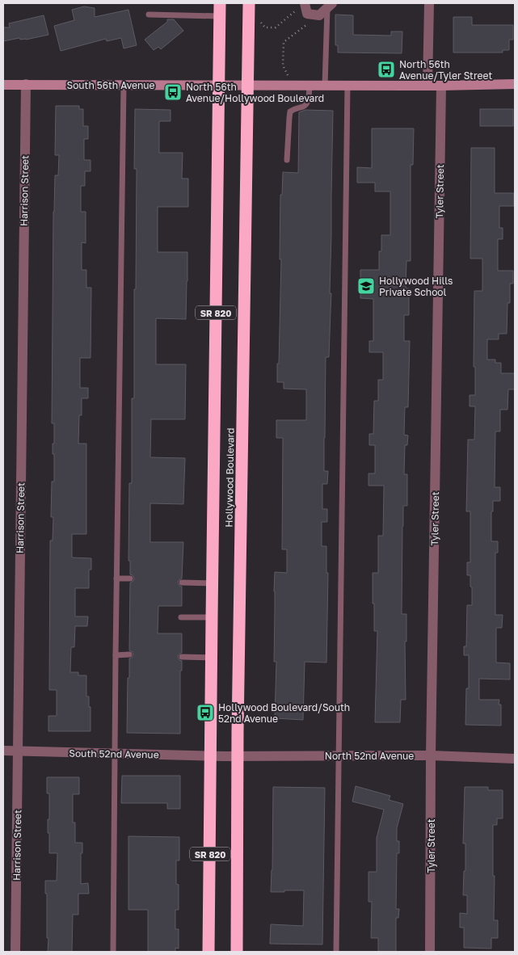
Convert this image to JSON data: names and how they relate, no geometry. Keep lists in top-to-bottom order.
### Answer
{
  "streets": {
    "highway": ["SR 820", "Hollywood Boulevard"],
    "street": [
      "South 56th Avenue",
      "Harrison Street",
      "Tyler Street",
      "South 52nd Avenue",
      "North 52nd Avenue"
    ]
  },
  "crossings": [
    ["South 56th Avenue", "Harrison Street"],
    ["South 56th Avenue", "Tyler Street"],
    ["South 56th Avenue", "Hollywood Boulevard"],
    ["Harrison Street", "South 52nd Avenue"],
    ["Tyler Street", "North 52nd Avenue"],
    ["Hollywood Boulevard", "South 52nd Avenue"],
    ["Hollywood Boulevard", "North 52nd Avenue"],
    ["South 52nd Avenue", "North 52nd Avenue"]
  ],
  "places": {
    "bus stop": ["North 56th Avenue/Tyler Street", "North 56th Avenue/Hollywood Boulevard", "Hollywood Boulevard/South 52nd Avenue"],
    "school or university": ["Hollywood Hills Private School"]
  }
}
